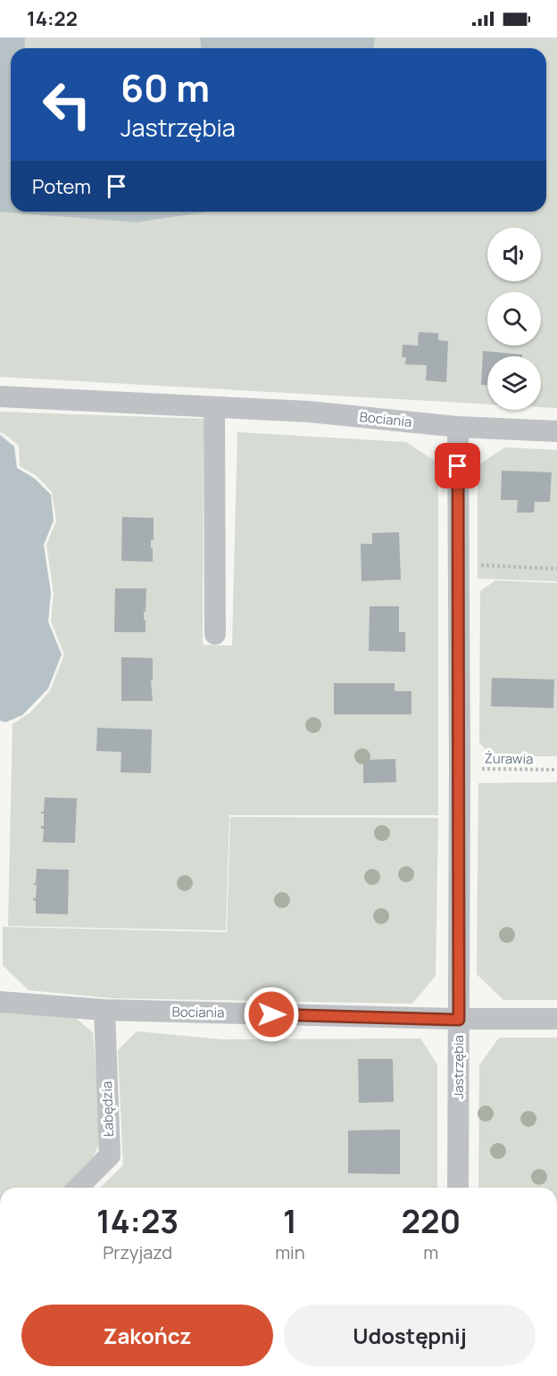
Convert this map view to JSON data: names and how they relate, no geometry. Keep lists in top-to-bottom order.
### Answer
{
  "streets": {
    "street": ["Bociania", "Jastrzębia", "Łabędzia"],
    "path": ["Żurawia"]
  },
  "crossings": [
    ["Bociania", "Jastrzębia"],
    ["Bociania", "Łabędzia"],
    ["Żurawia", "Jastrzębia"]
  ],
  "page": {
    "status": "14:22",
    "turn": ["60 m", "Jastrzębia"],
    "then": "Potem",
    "eta": [
      "14:23",
      "Przyjazd",
      "1",
      "min",
      "220",
      "m"
    ],
    "buttons": ["Zakończ", "Udostępnij"]
  }
}
